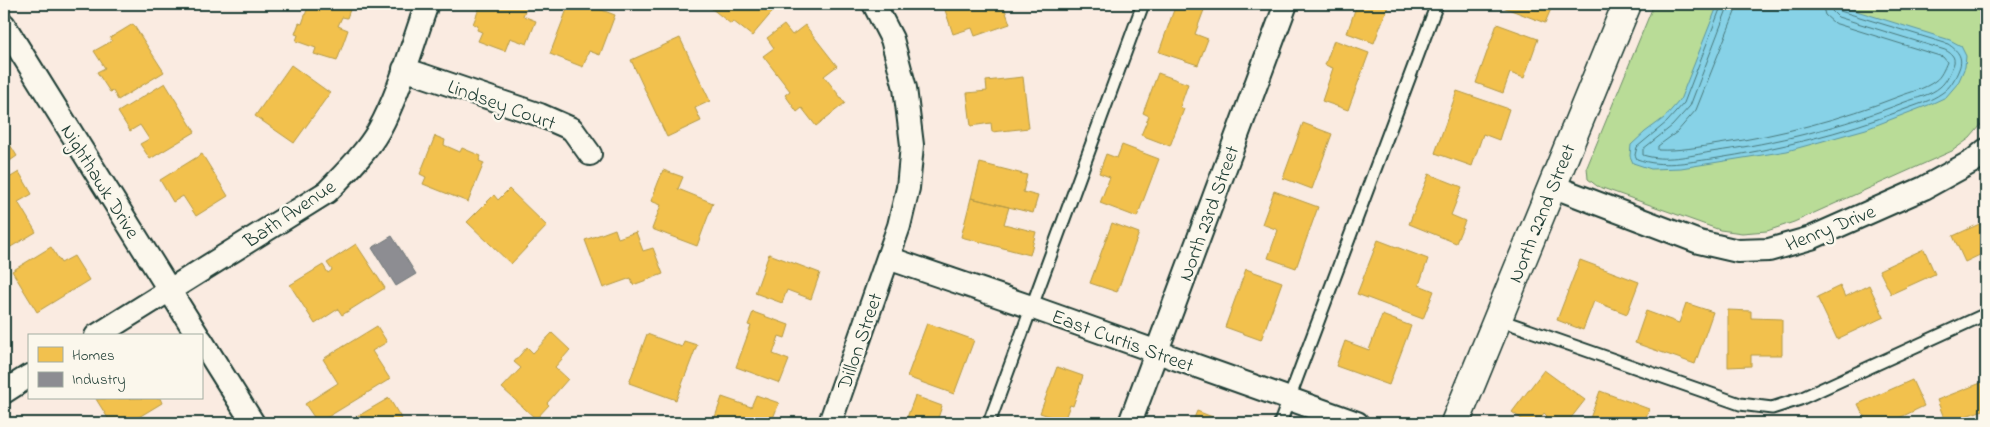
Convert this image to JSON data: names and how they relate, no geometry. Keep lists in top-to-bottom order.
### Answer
{
  "streets": {
    "street": [
      "Lindsey Court",
      "Nighthawk Drive",
      "Bath Avenue",
      "North 23rd Street",
      "North 22nd Street",
      "Henry Drive",
      "East Curtis Street",
      "Dillon Street"
    ]
  },
  "crossings": [
    ["Lindsey Court", "Bath Avenue"],
    ["Nighthawk Drive", "Bath Avenue"],
    ["North 23rd Street", "East Curtis Street"],
    ["North 22nd Street", "Henry Drive"],
    ["East Curtis Street", "Dillon Street"]
  ],
  "legend": ["Homes", "Industry"]
}
